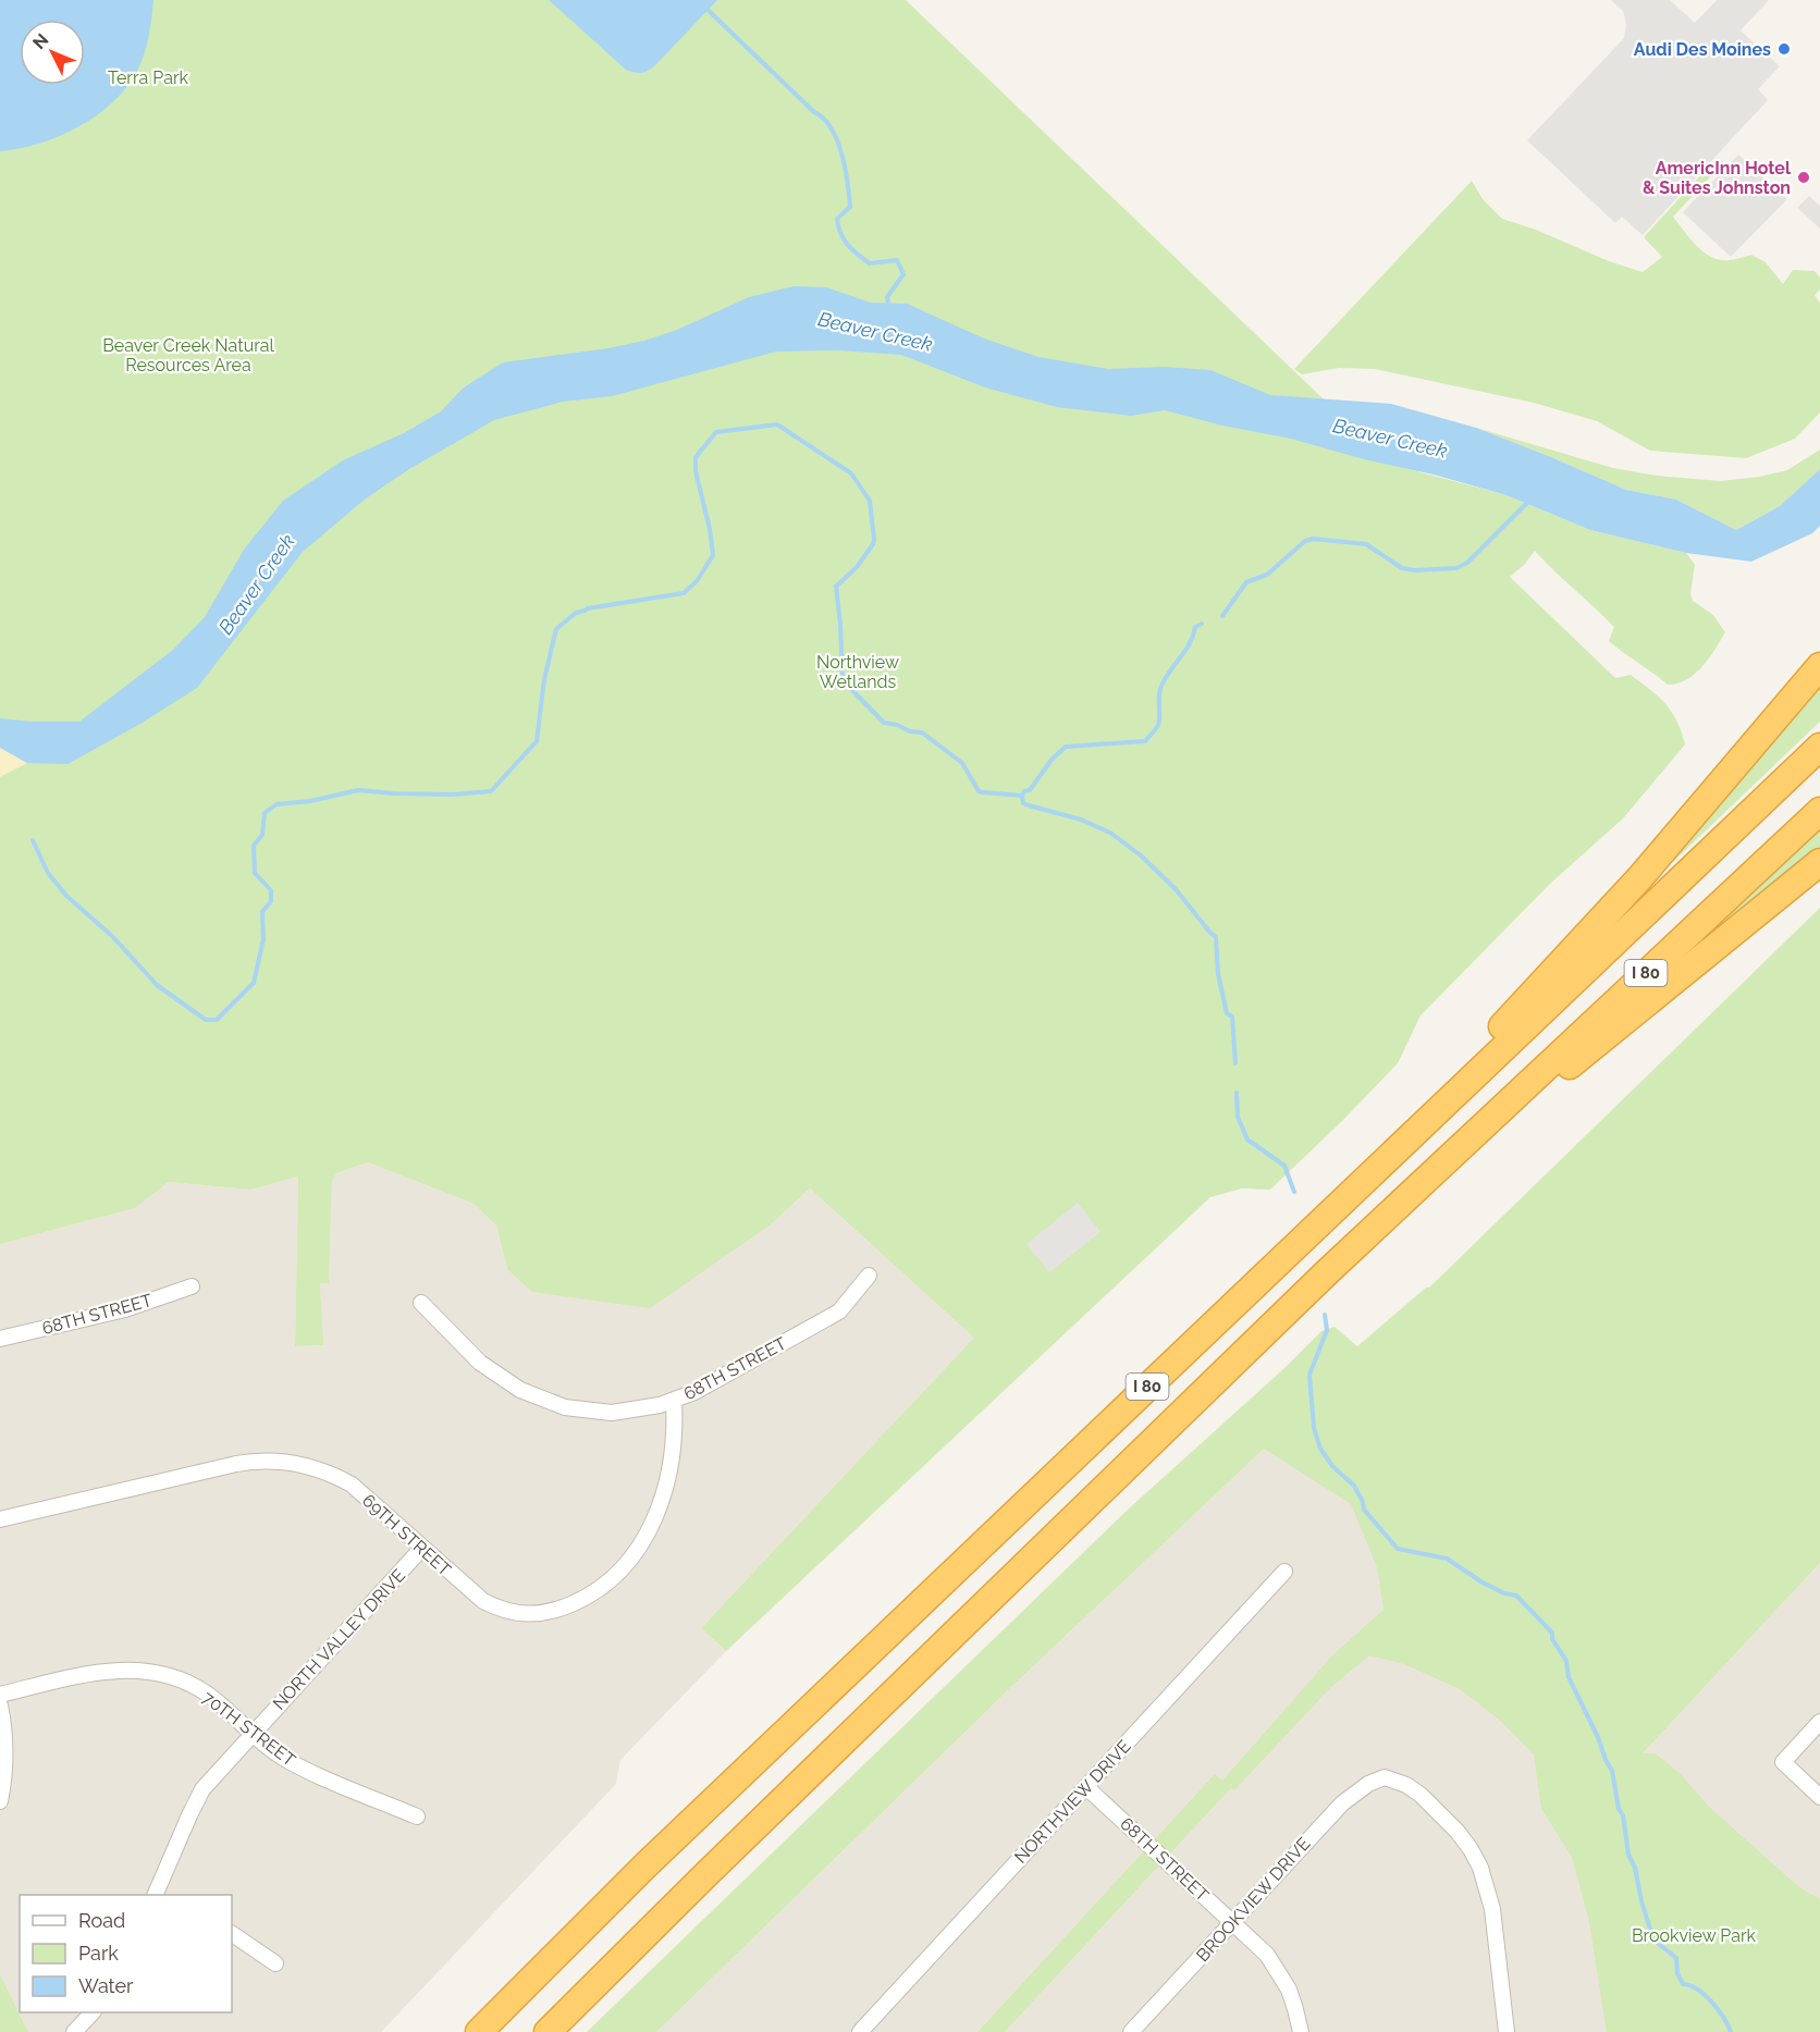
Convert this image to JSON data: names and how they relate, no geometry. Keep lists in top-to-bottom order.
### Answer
{
  "streets": {
    "highway": ["I 80"],
    "street": [
      "68TH STREET",
      "69TH STREET",
      "NORTH VALLEY DRIVE",
      "70TH STREET",
      "NORTHVIEW DRIVE",
      "BROOKVIEW DRIVE"
    ]
  },
  "crossings": [
    ["68TH STREET", "69TH STREET"],
    ["68TH STREET", "NORTHVIEW DRIVE"],
    ["68TH STREET", "BROOKVIEW DRIVE"],
    ["69TH STREET", "NORTH VALLEY DRIVE"],
    ["NORTH VALLEY DRIVE", "70TH STREET"]
  ],
  "water": ["Beaver Creek"],
  "parks": [
    "Terra Park",
    "Beaver Creek Natural Resources Area",
    "Northview Wetlands",
    "Brookview Park"
  ],
  "places": ["Audi Des Moines", "AmericInn Hotel & Suites Johnston"],
  "legend": ["Road", "Park", "Water"],
  "north": "top left"
}
